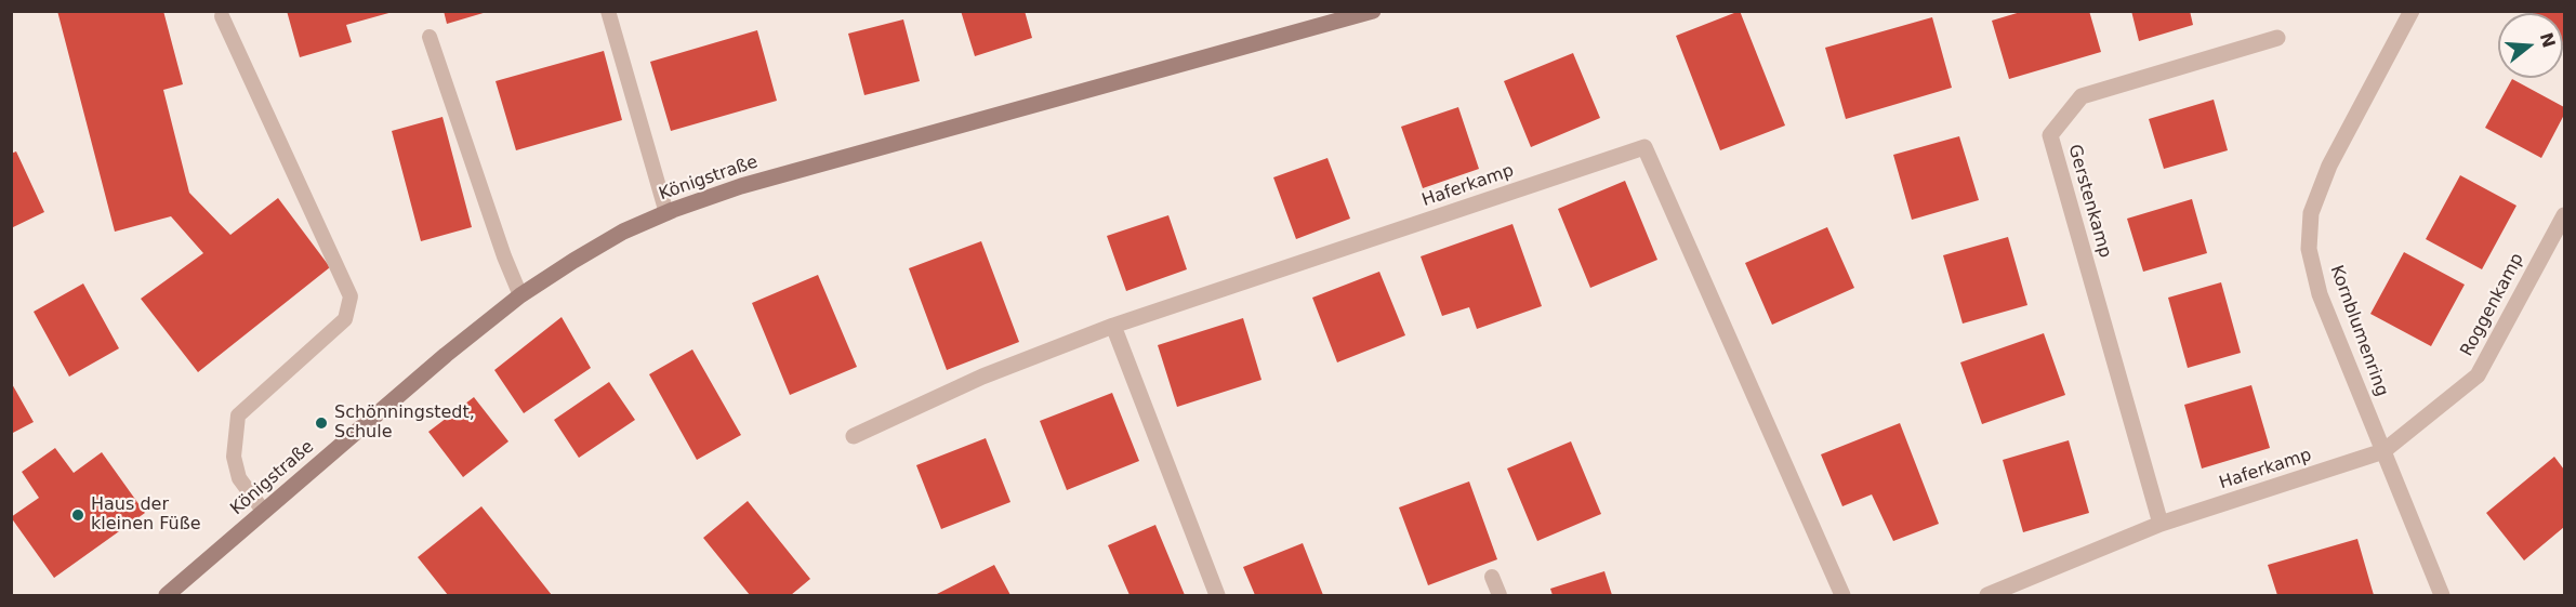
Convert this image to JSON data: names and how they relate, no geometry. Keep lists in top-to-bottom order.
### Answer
{
  "streets": {
    "main road": ["Königstraße"],
    "street": [
      "Haferkamp",
      "Gerstenkamp",
      "Roggenkamp",
      "Kornblumenring"
    ]
  },
  "crossings": [
    ["Haferkamp", "Gerstenkamp"],
    ["Haferkamp", "Roggenkamp"],
    ["Haferkamp", "Kornblumenring"],
    ["Roggenkamp", "Kornblumenring"]
  ],
  "places": ["Schönningstedt, Schule", "Haus der kleinen Füße"],
  "north": "right"
}
